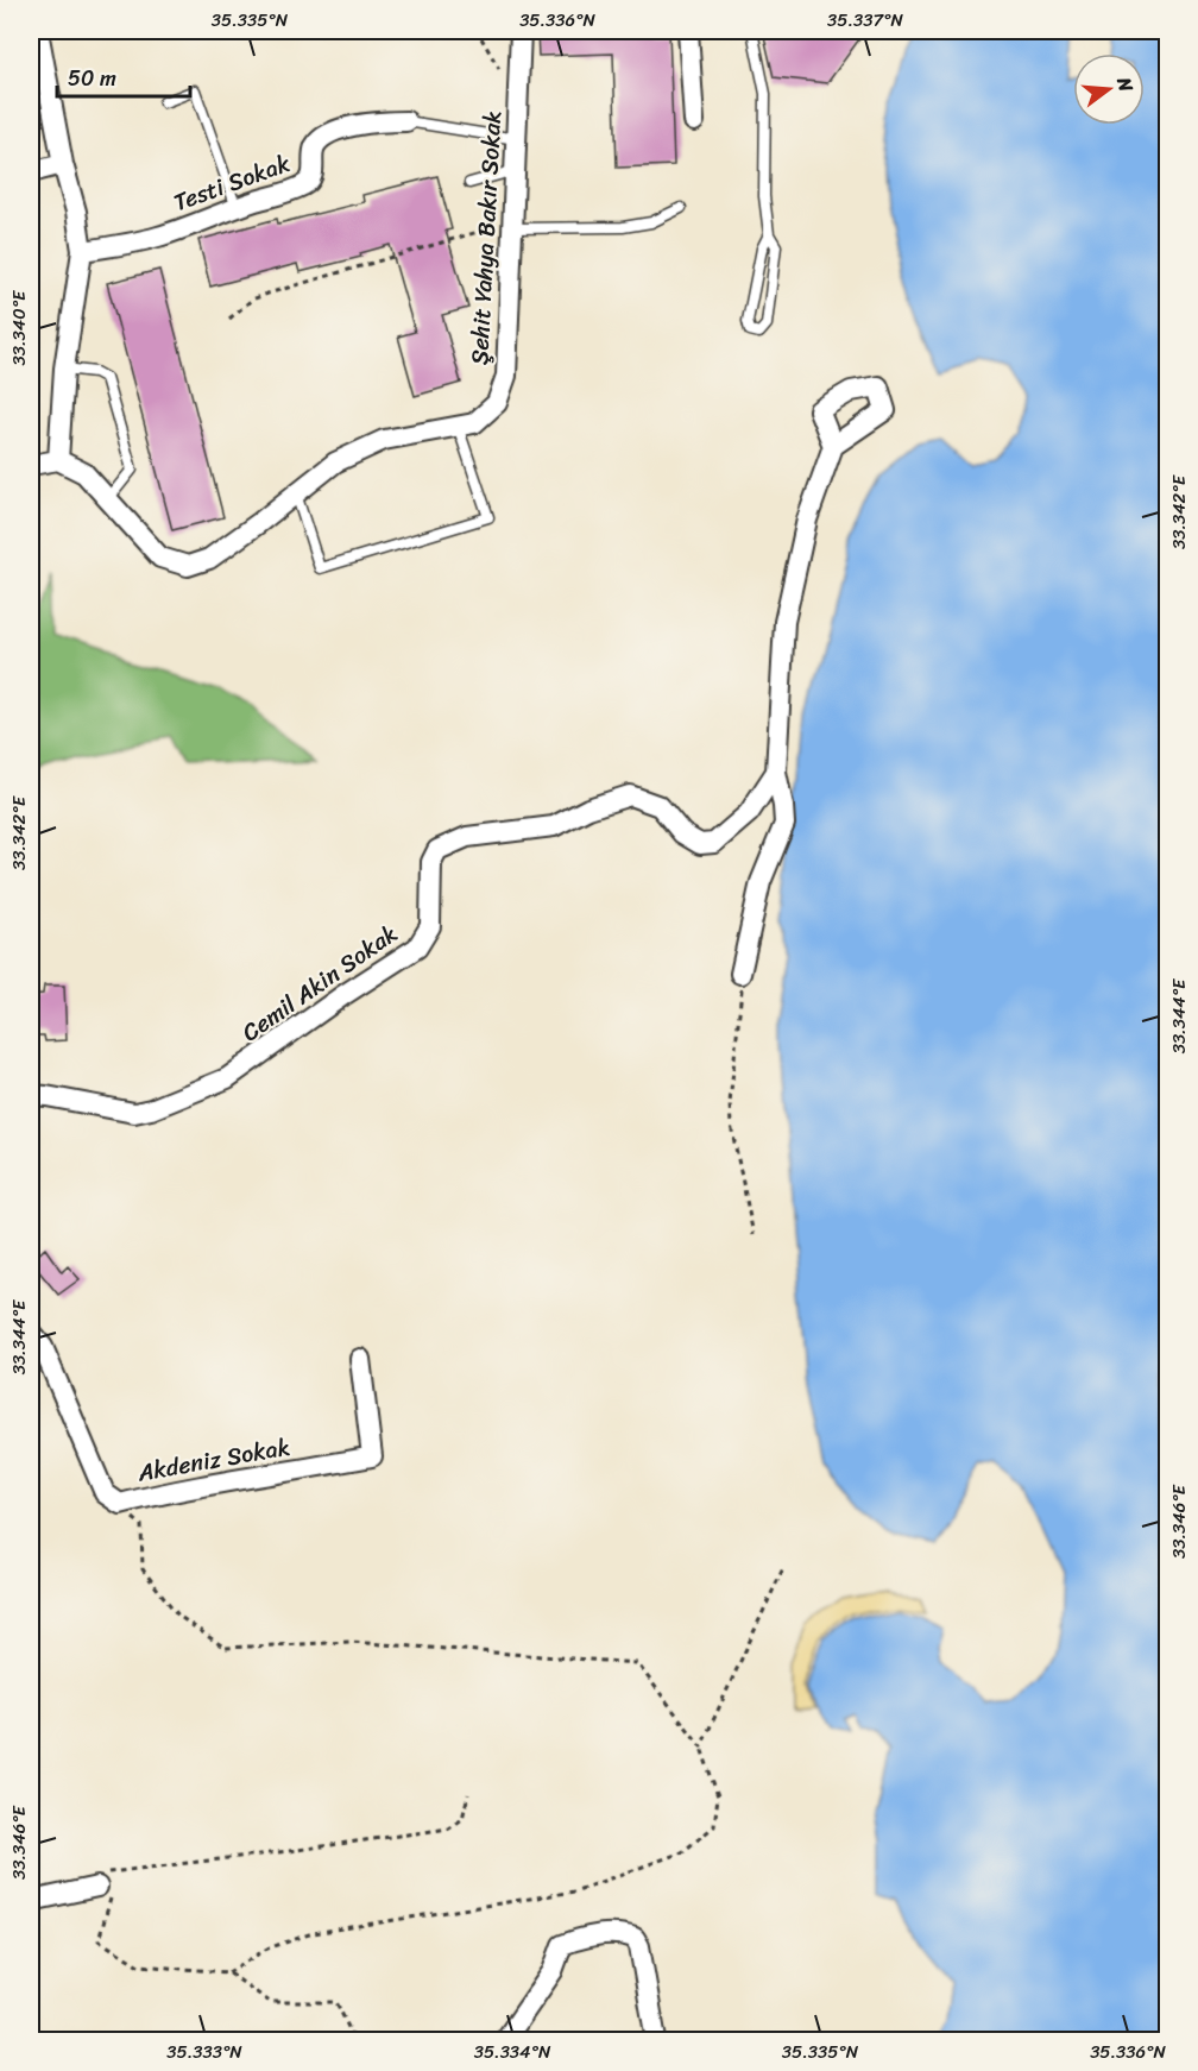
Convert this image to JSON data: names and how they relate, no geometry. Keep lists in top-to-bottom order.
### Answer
{
  "streets": {
    "street": [
      "Testi Sokak",
      "Şehit Yahya Bakır Sokak",
      "Cemil Akin Sokak",
      "Akdeniz Sokak"
    ]
  },
  "scale_bar": "50 m",
  "north": "right",
  "coordinates": [
    "35.335°N",
    "35.336°N",
    "35.337°N",
    "33.340°E",
    "33.342°E",
    "33.344°E",
    "33.346°E",
    "35.333°N",
    "35.334°N"
  ]
}
